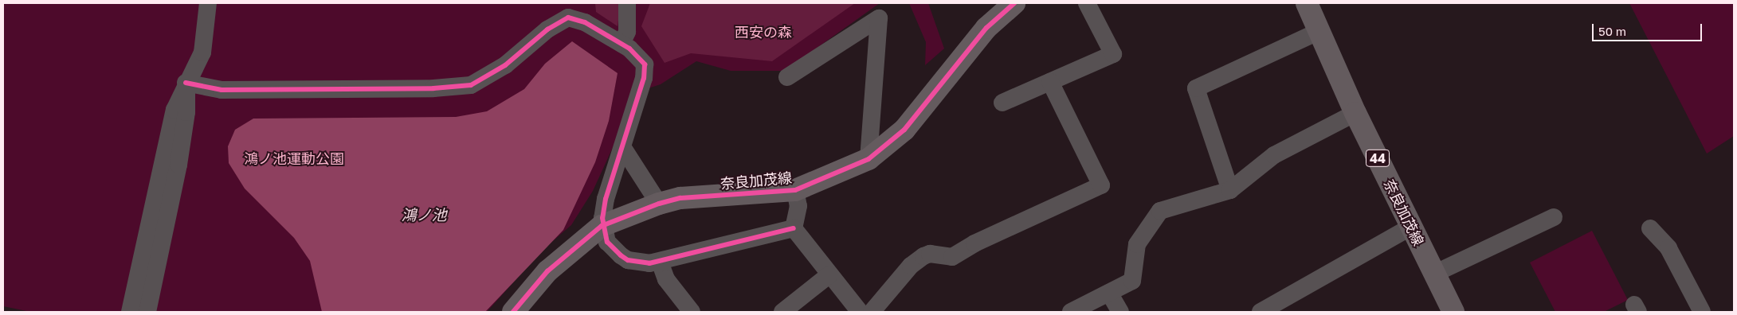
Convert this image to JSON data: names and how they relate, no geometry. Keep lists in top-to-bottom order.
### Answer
{
  "streets": {
    "main road": ["44", "奈良加茂線"]
  },
  "water": ["鴻ノ池"],
  "parks": ["西安の森", "鴻ノ池運動公園"],
  "scale_bar": "50 m"
}
